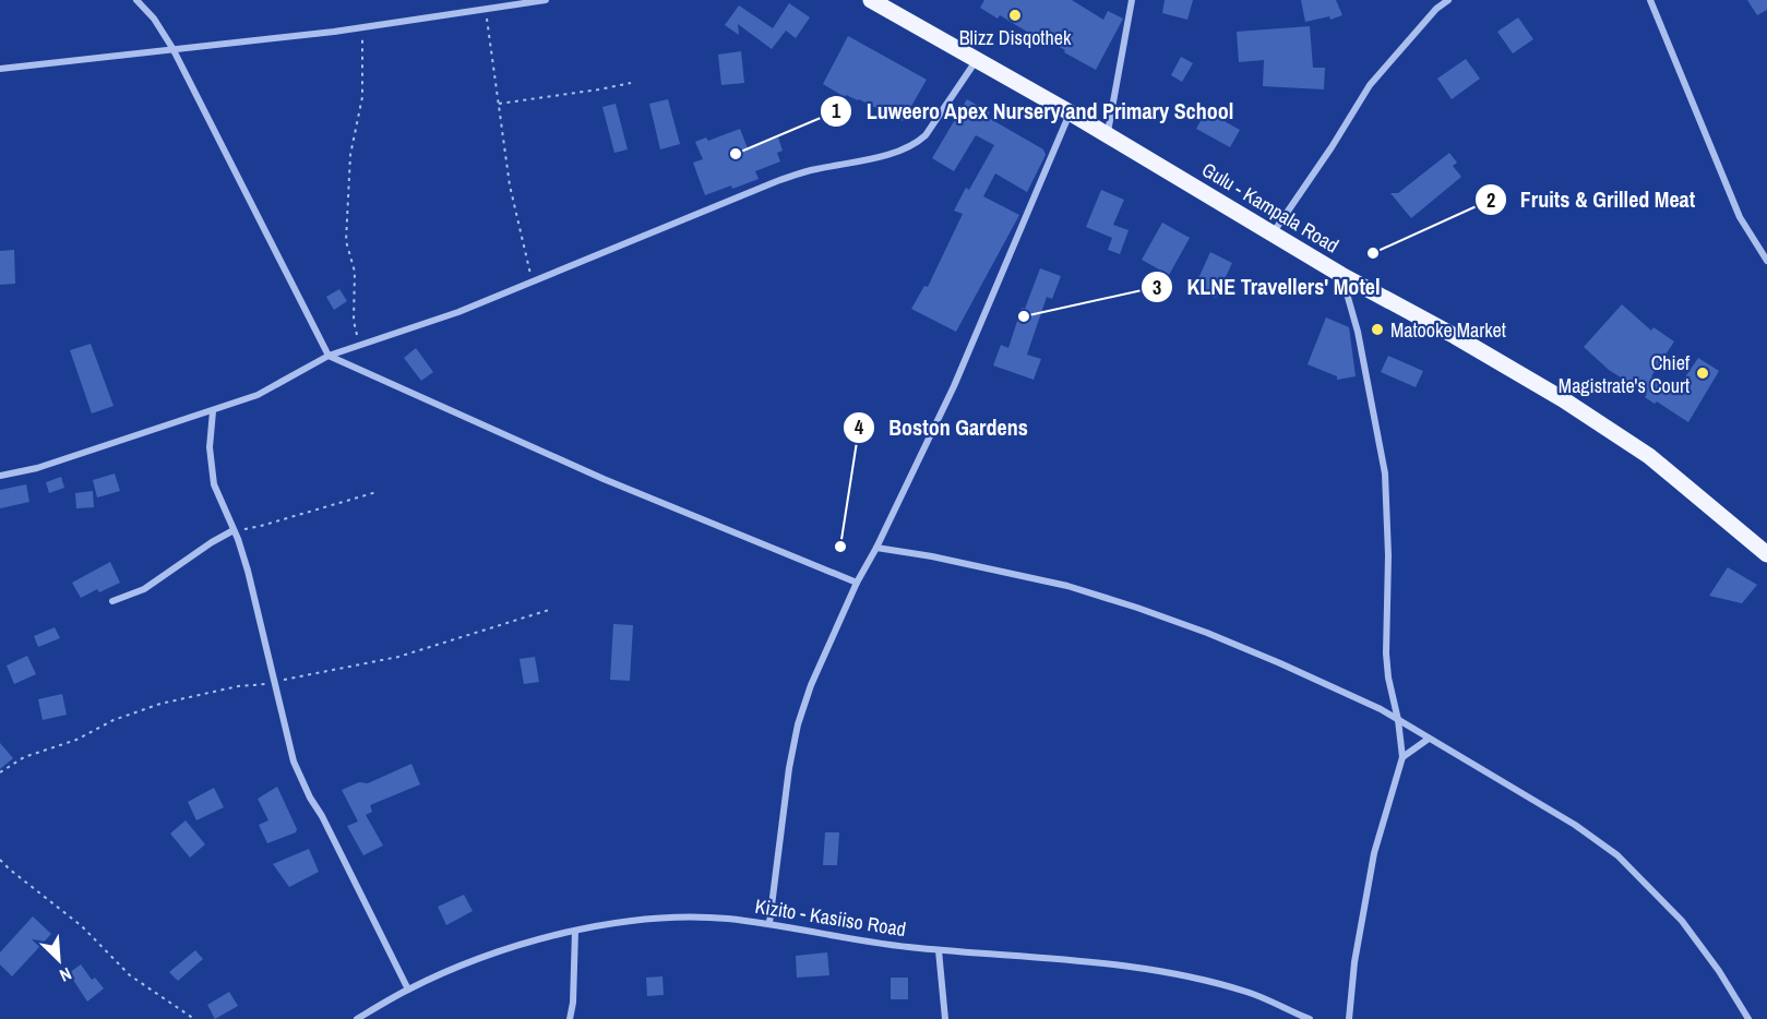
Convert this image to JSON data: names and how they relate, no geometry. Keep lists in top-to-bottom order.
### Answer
{
  "streets": {
    "main road": ["Gulu - Kampala Road"],
    "street": ["Kizito - Kasiiso Road"]
  },
  "places": [
    "Blizz Disqothek",
    "Luweero Apex Nursery and Primary School",
    "Fruits & Grilled Meat",
    "KLNE Travellers' Motel",
    "Matooke Market",
    "Chief Magistrate's Court",
    "Boston Gardens"
  ],
  "north": "bottom right"
}
